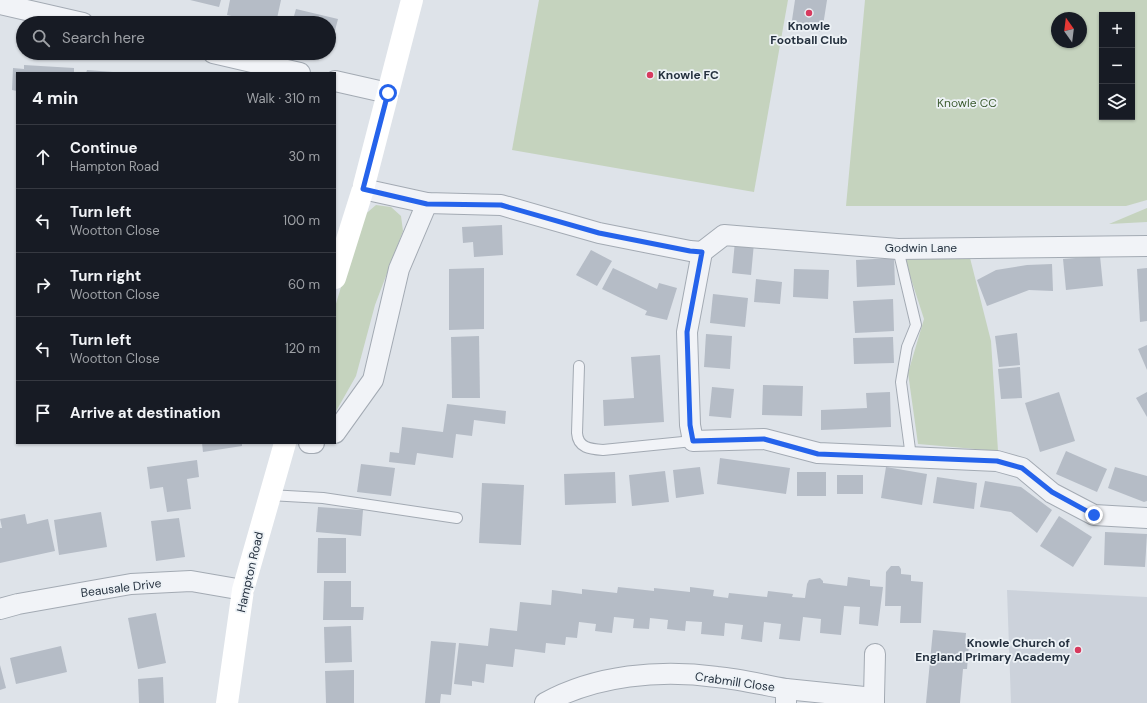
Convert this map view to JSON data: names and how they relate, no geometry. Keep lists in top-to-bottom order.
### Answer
{
  "streets": {
    "street": [
      "Godwin Lane",
      "Hampton Road",
      "Beausale Drive",
      "Crabmill Close"
    ]
  },
  "crossings": [
    ["Hampton Road", "Beausale Drive"]
  ],
  "parks": ["Knowle CC"],
  "places": ["Knowle Football Club", "Knowle FC", "Knowle Church of England Primary Academy"],
  "north": "top",
  "page": {
    "map_buttons": ["+", "−"],
    "search": "Search here",
    "heading": ["4 min", "Walk · 310 m"],
    "list": [
      ["Continue", "Hampton Road", "30 m"],
      ["Turn left", "Wootton Close", "100 m"],
      ["Turn right", "Wootton Close", "60 m"],
      ["Turn left", "Wootton Close", "120 m"],
      "Arrive at destination"
    ]
  }
}
